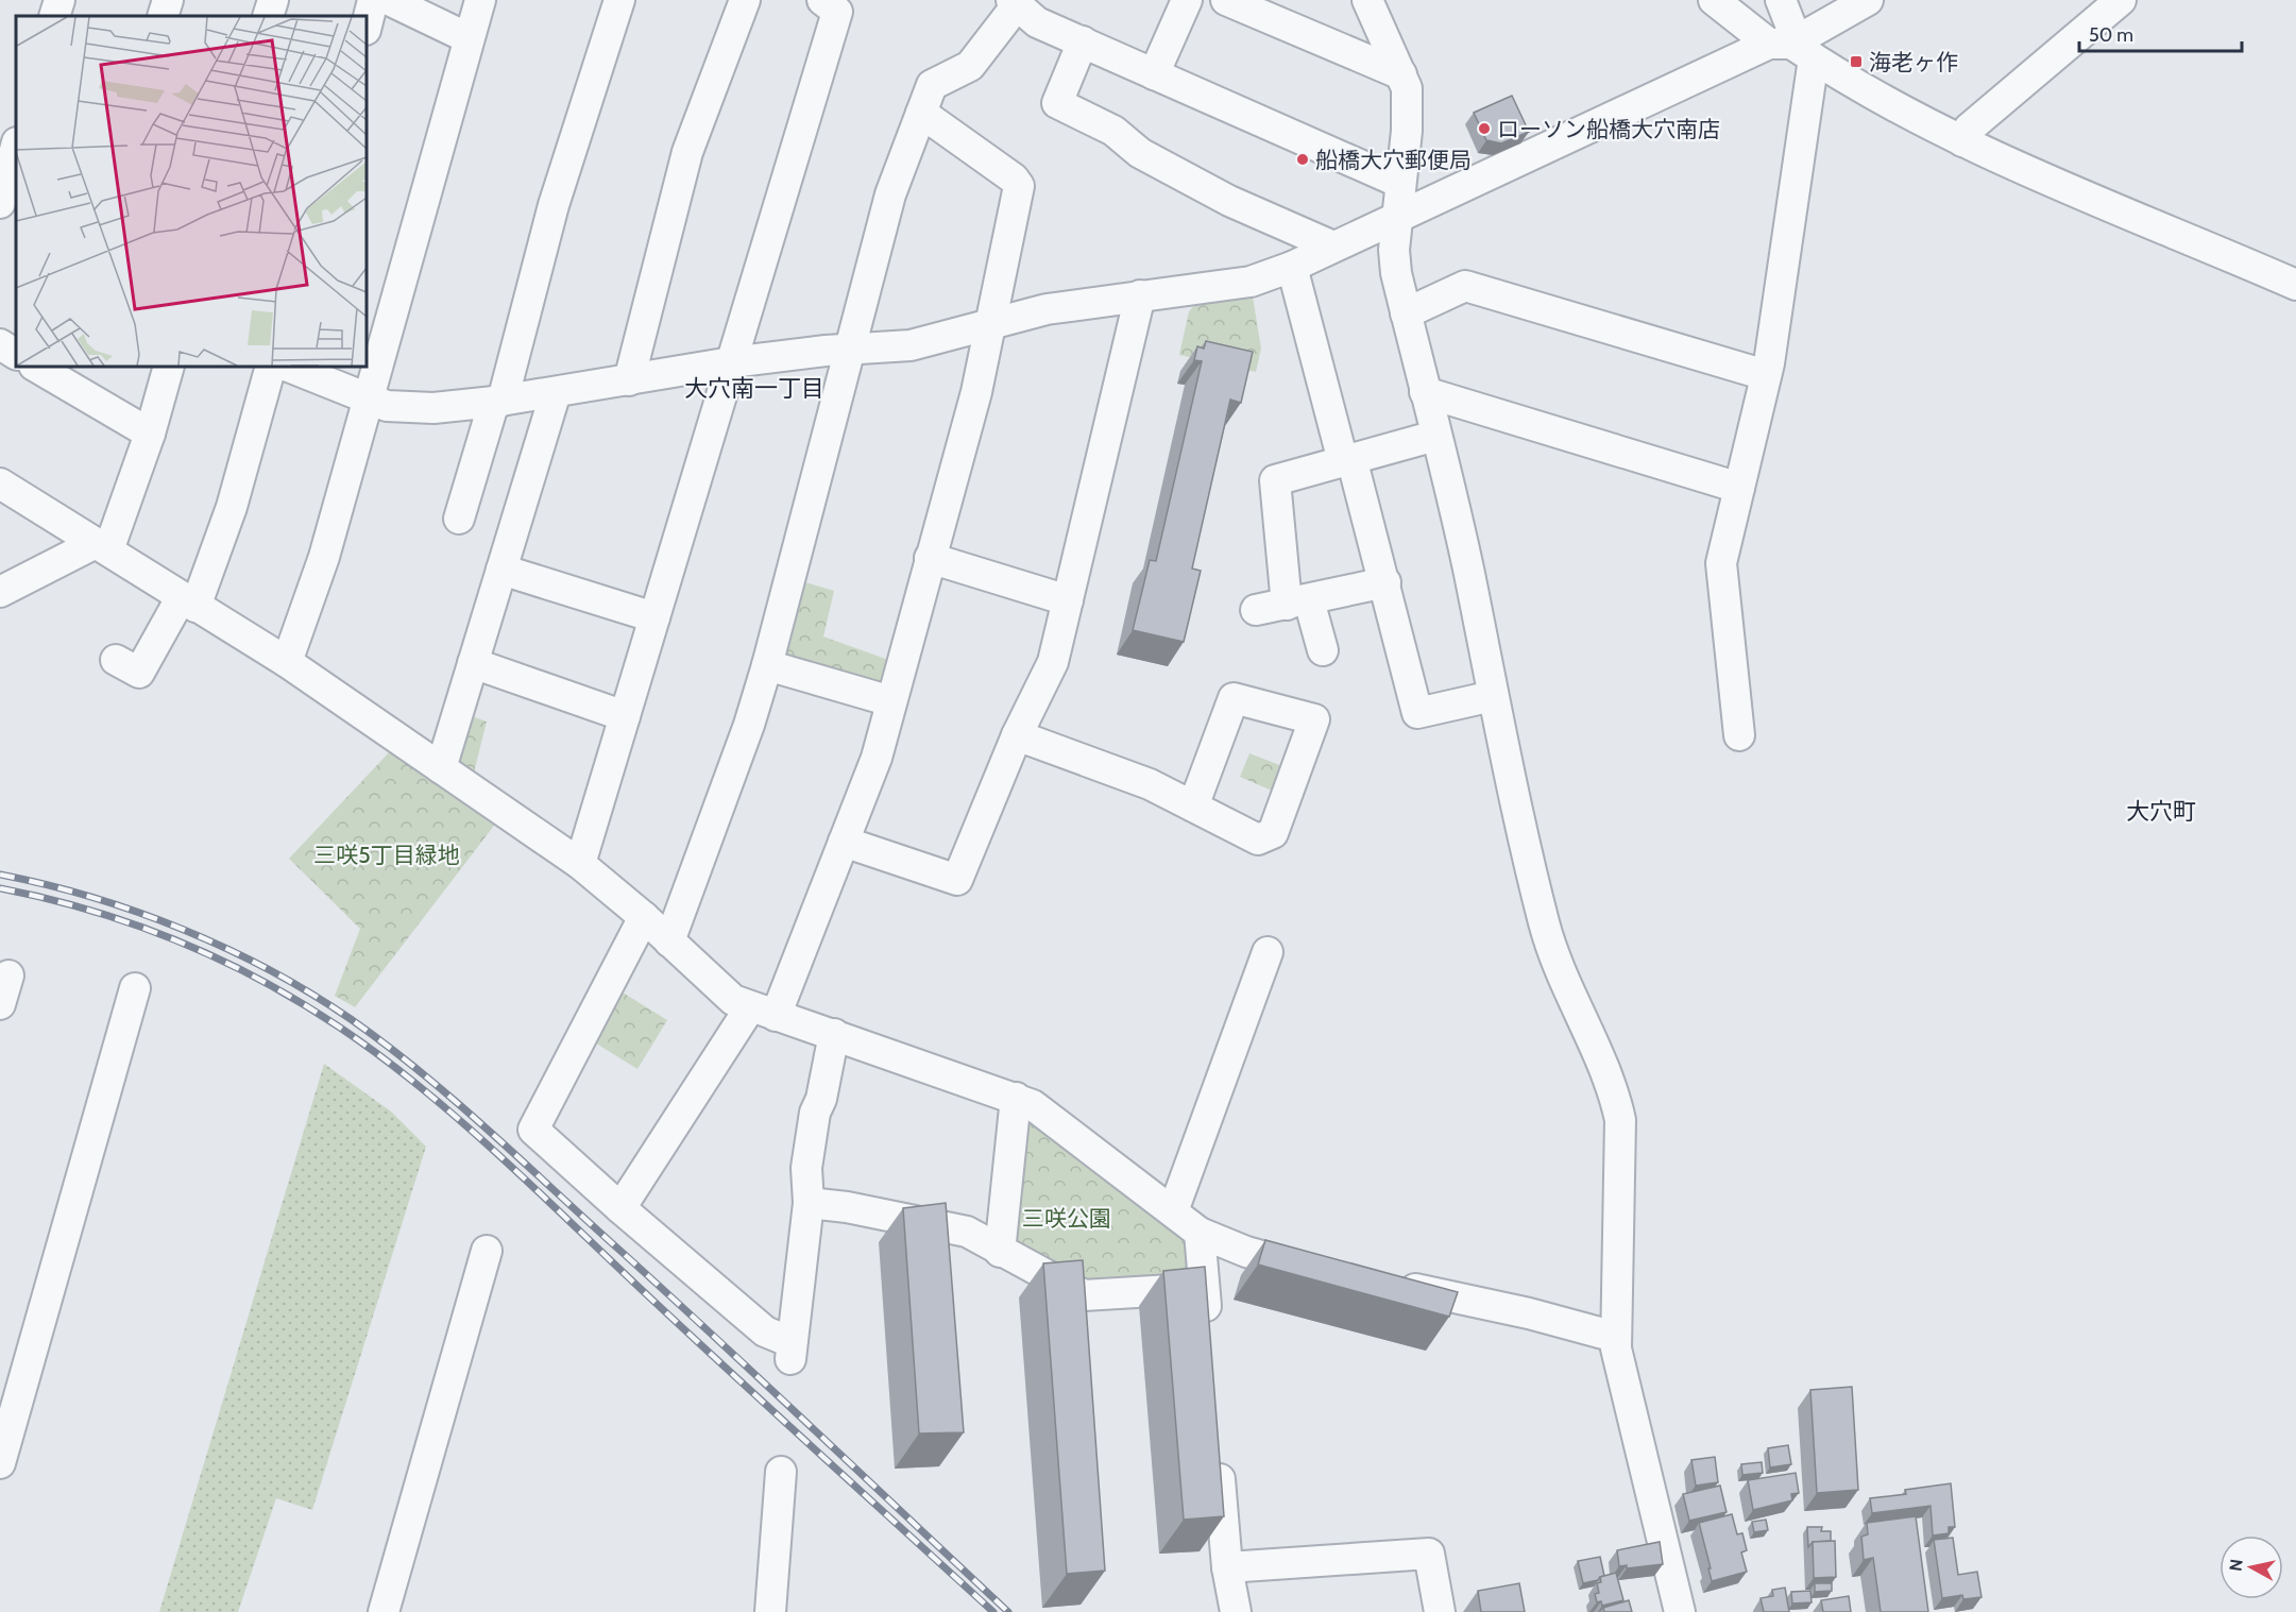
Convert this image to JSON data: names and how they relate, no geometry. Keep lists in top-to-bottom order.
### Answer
{
  "districts": ["大穴南一丁目", "大穴町"],
  "parks": ["三咲5丁目緑地", "三咲公園"],
  "places": {
    "transit": ["海老ヶ作"],
    "other": ["ローソン船橋大穴南店", "船橋大穴郵便局"]
  },
  "scale_bar": "50 m",
  "north": "left"
}
